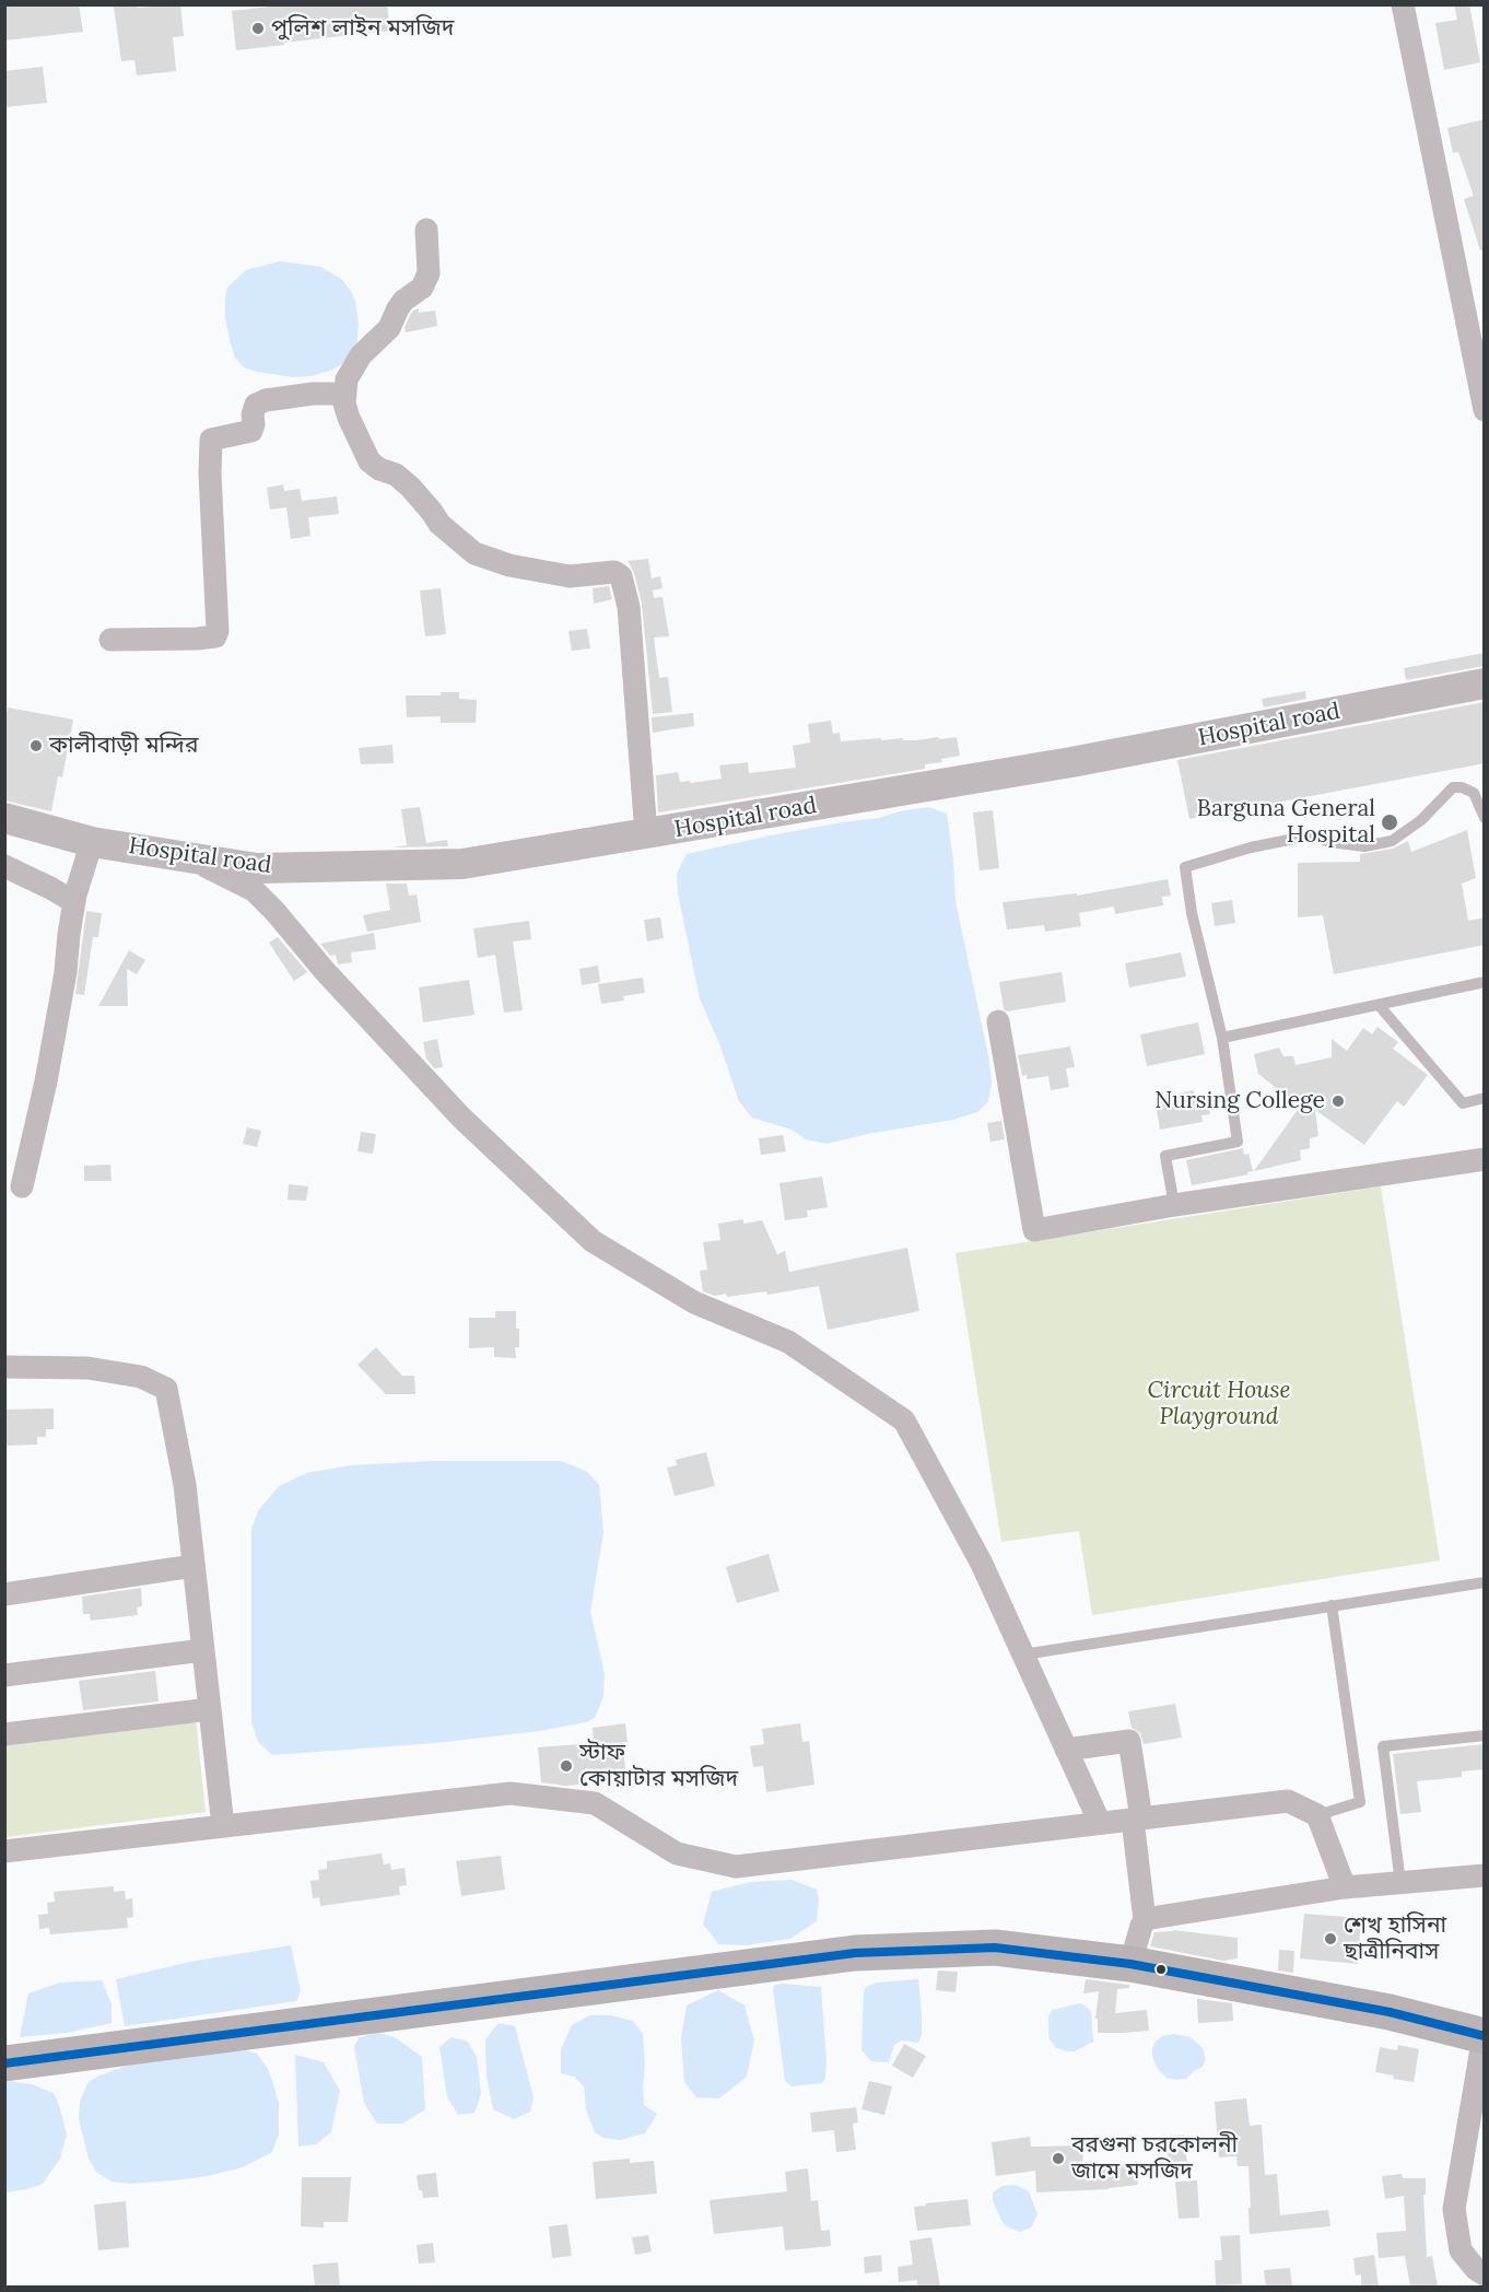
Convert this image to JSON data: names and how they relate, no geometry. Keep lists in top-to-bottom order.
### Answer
{
  "streets": {
    "street": ["Hospital road"]
  },
  "parks": ["Circuit House Playground"],
  "places": [
    "পুলিশ লাইন মসজিদ",
    "কালীবাড়ী মন্দির",
    "Barguna General Hospital",
    "Nursing College",
    "স্টাফ কোয়াটার মসজিদ",
    "শেখ হাসিনা ছাত্রীনিবাস",
    "বরগুনা চরকোলনী জামে মসজিদ"
  ]
}
